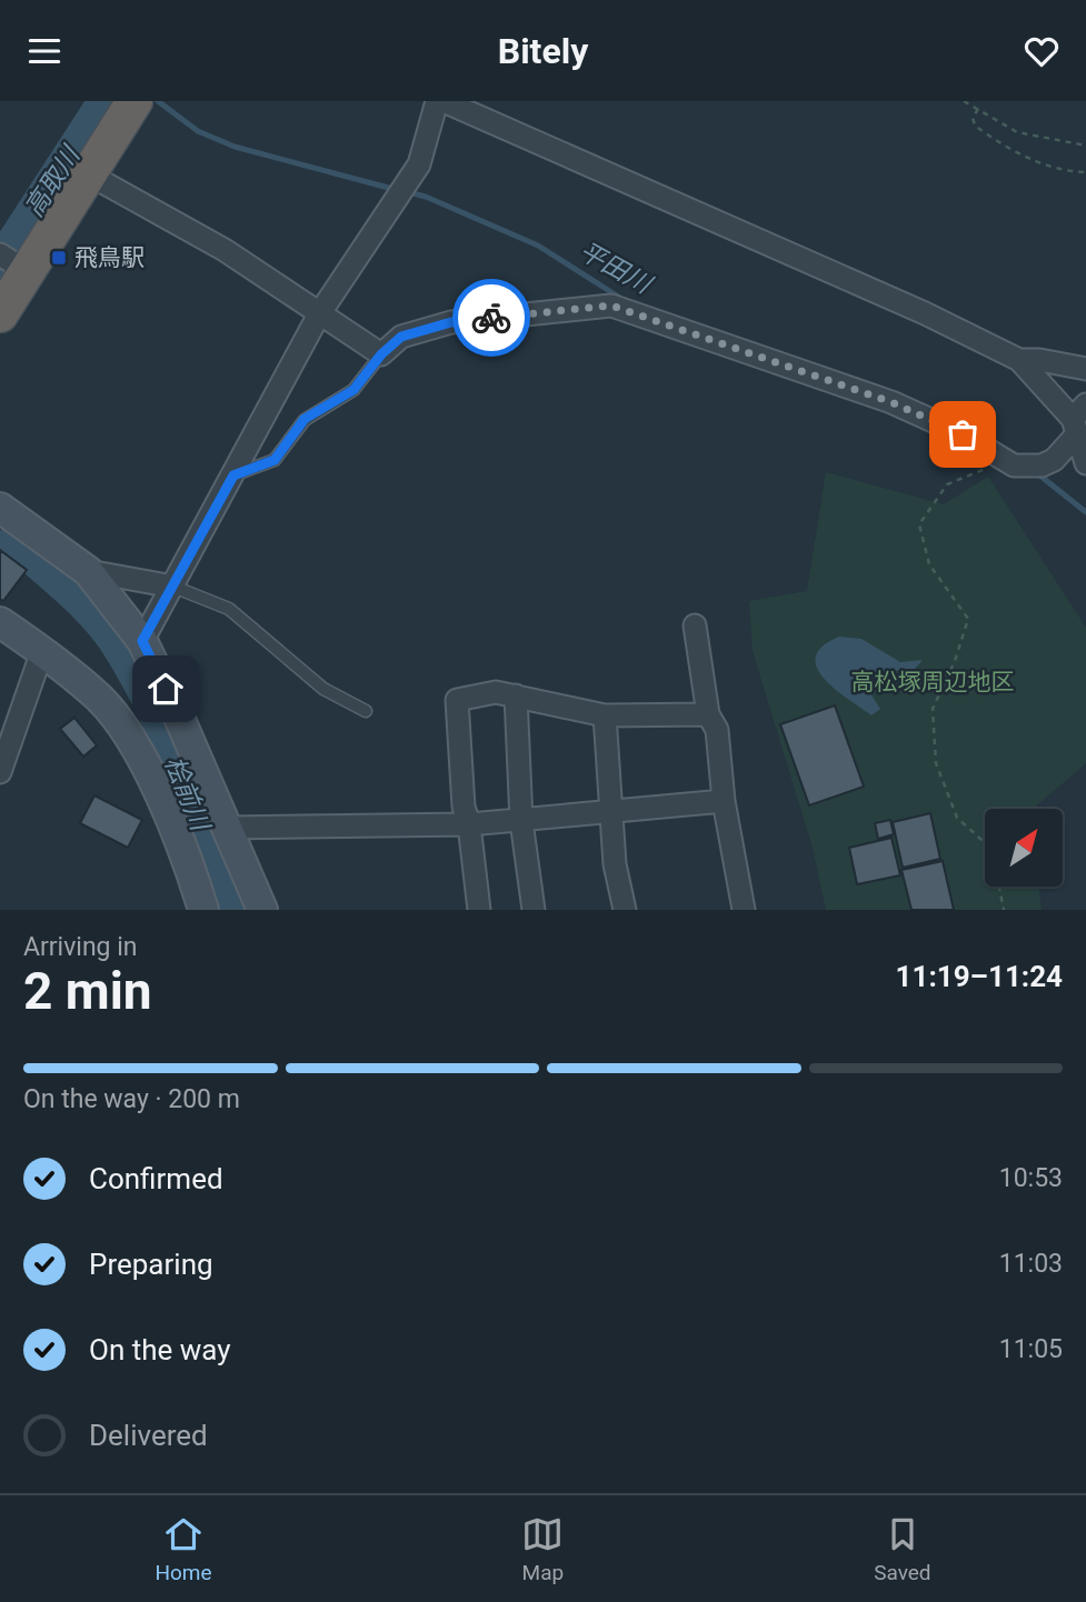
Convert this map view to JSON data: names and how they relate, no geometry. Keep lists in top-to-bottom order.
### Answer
{
  "water": ["高取川", "平田川", "桧前川"],
  "parks": ["高松塚周辺地区"],
  "places": {
    "transit": ["飛鳥駅"]
  },
  "north": "top right",
  "page": {
    "header": "Bitely",
    "heading": ["2 min", "Arriving in", "11:19–11:24"],
    "bar": "On the way · 200 m",
    "list": [
      ["Confirmed", "10:53"],
      ["Preparing", "11:03"],
      ["On the way", "11:05"],
      "Delivered"
    ],
    "tabs": ["Home", "Map", "Saved"]
  }
}
